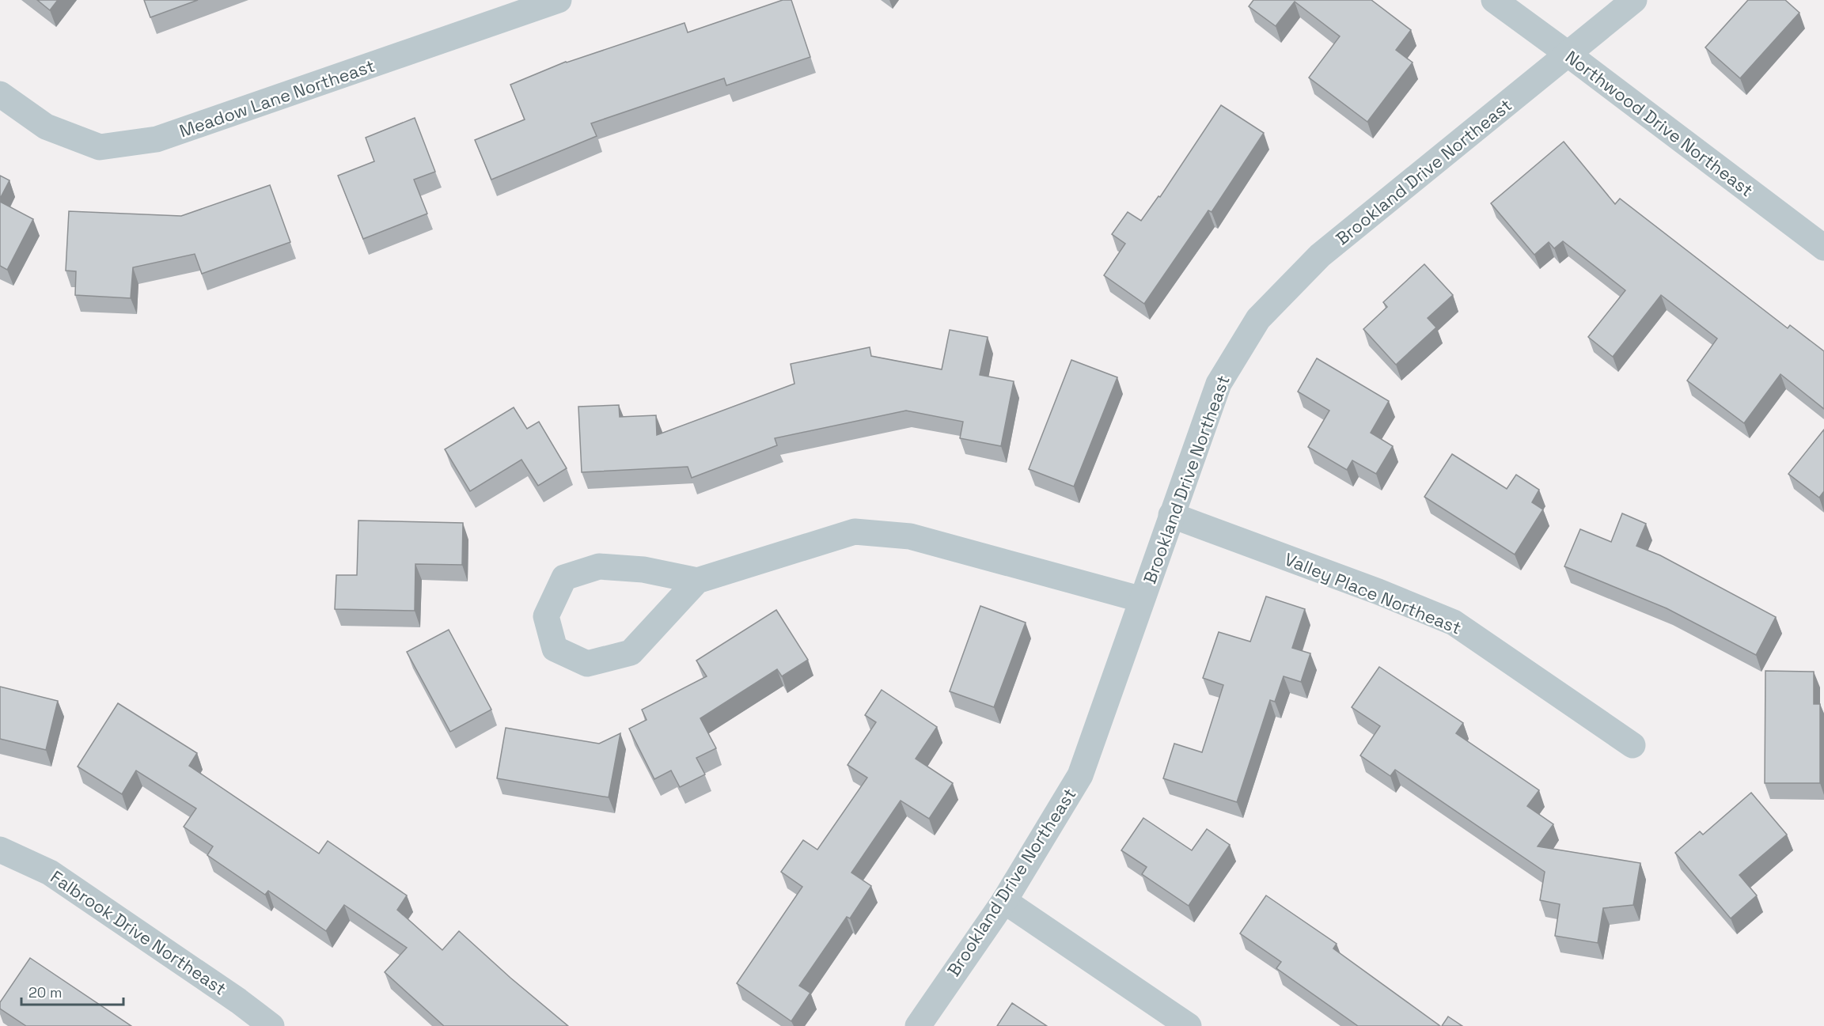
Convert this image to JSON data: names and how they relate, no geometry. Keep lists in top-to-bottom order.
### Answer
{
  "streets": {
    "street": [
      "Meadow Lane Northeast",
      "Northwood Drive Northeast",
      "Brookland Drive Northeast",
      "Valley Place Northeast",
      "Falbrook Drive Northeast"
    ]
  },
  "crossings": [
    ["Northwood Drive Northeast", "Brookland Drive Northeast"],
    ["Brookland Drive Northeast", "Valley Place Northeast"]
  ],
  "scale_bar": "20 m"
}
